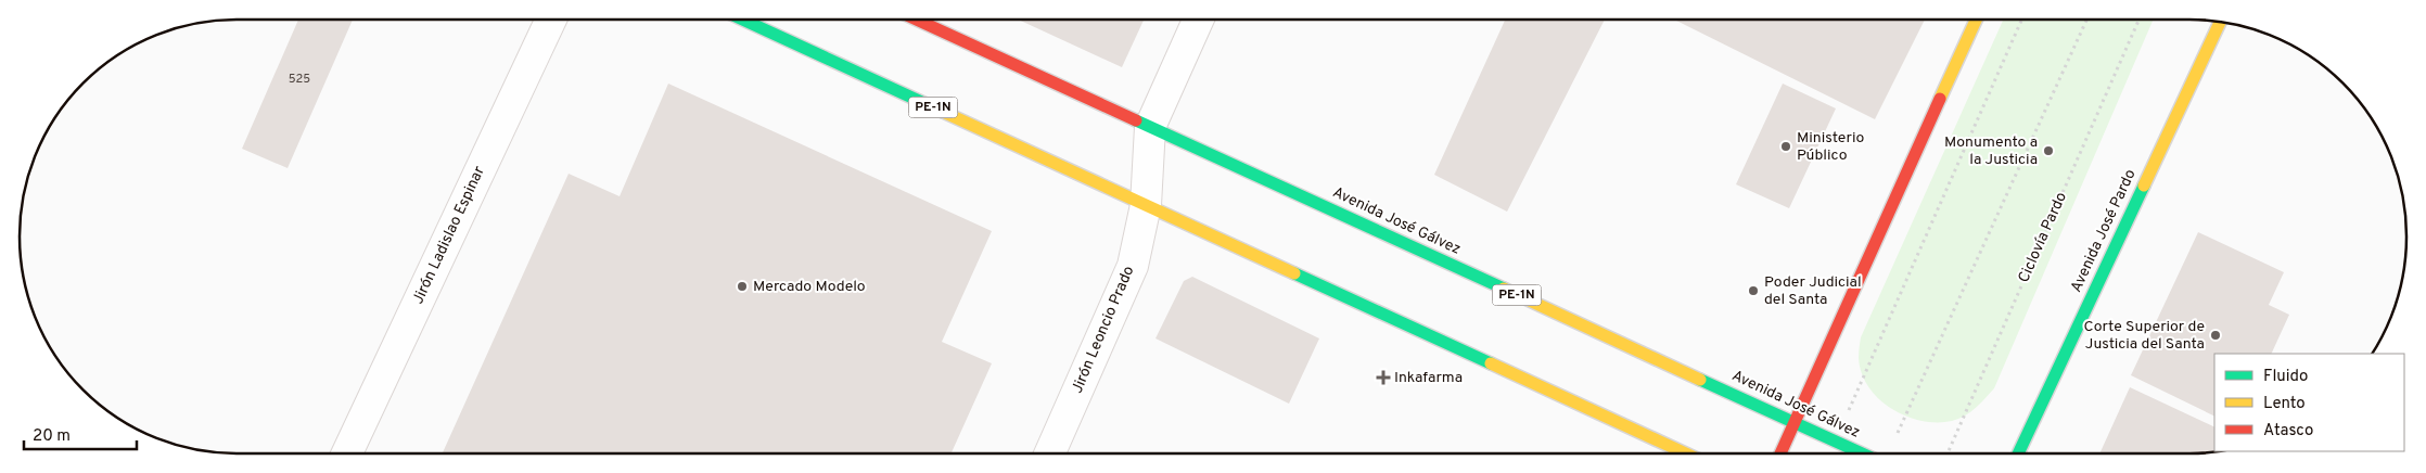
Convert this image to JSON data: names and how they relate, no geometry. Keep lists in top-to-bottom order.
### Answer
{
  "streets": {
    "main road": ["PE-1N", "Avenida José Gálvez", "Avenida José Pardo"],
    "street": ["Jirón Ladislao Espinar", "Jirón Leoncio Prado"],
    "path": ["Ciclovía Pardo"]
  },
  "crossings": [
    ["PE-1N", "Jirón Leoncio Prado"],
    ["Avenida José Gálvez", "Jirón Leoncio Prado"]
  ],
  "places": {
    "other": [
      "Ministerio Público",
      "Monumento a la Justicia",
      "Mercado Modelo",
      "Poder Judicial del Santa",
      "Corte Superior de Justicia del Santa"
    ],
    "health": ["Inkafarma"]
  },
  "house_numbers": ["525"],
  "legend": ["Fluido", "Lento", "Atasco"],
  "scale_bar": "20 m"
}
